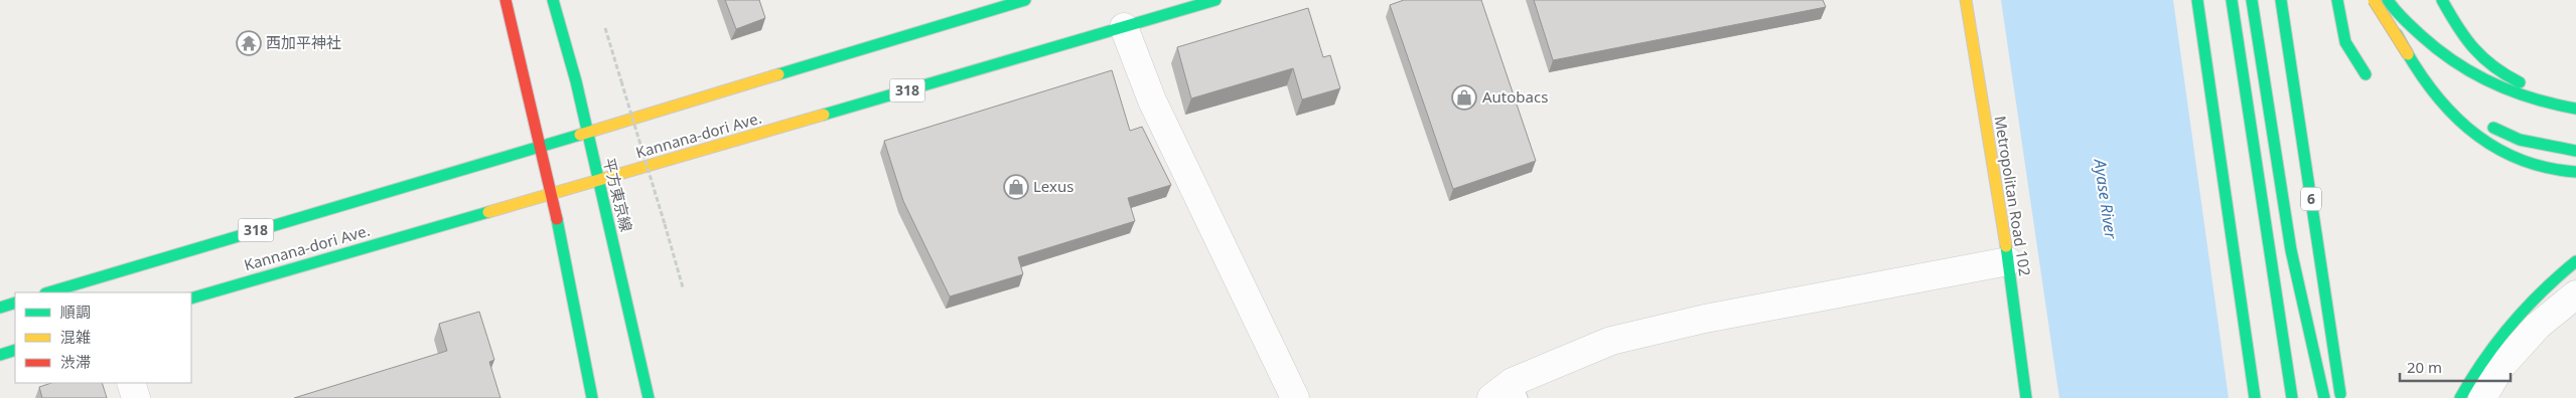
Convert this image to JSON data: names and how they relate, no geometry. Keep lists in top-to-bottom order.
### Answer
{
  "streets": {
    "main road": [
      "318",
      "Kannana-dori Ave.",
      "平方東京線",
      "Metropolitan Road 102",
      "6"
    ]
  },
  "crossings": [
    ["Kannana-dori Ave.", "平方東京線"]
  ],
  "water": ["Ayase River"],
  "places": {
    "temple": ["西加平神社"],
    "shop": ["Autobacs", "Lexus"]
  },
  "legend": ["順調", "混雑", "渋滞"],
  "scale_bar": "20 m"
}
